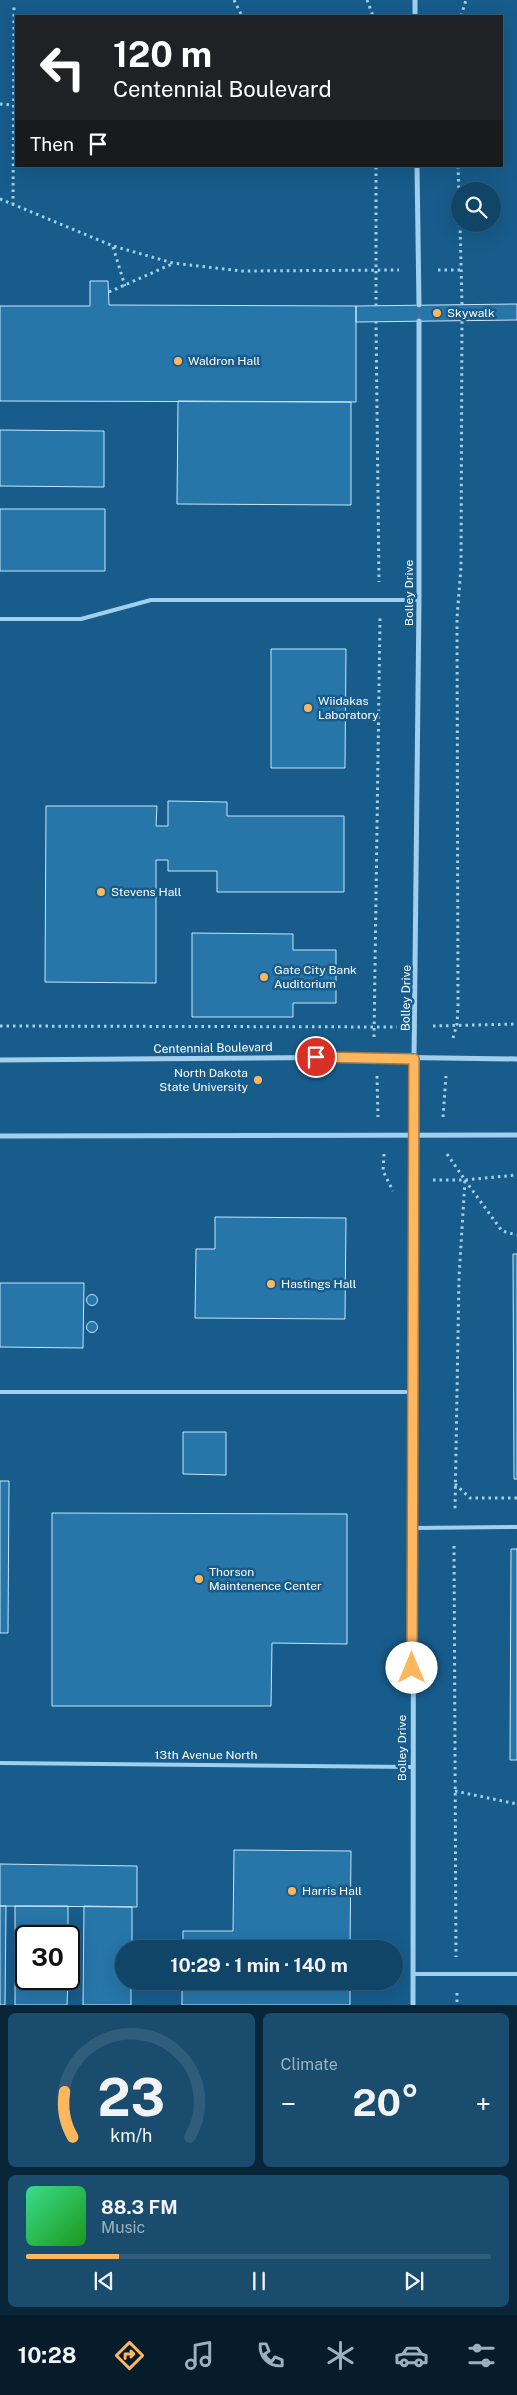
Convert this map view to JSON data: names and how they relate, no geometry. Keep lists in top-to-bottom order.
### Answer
{
  "streets": {
    "street": ["Bolley Drive", "Centennial Boulevard"],
    "lane": ["13th Avenue North"]
  },
  "crossings": [
    ["Bolley Drive", "Centennial Boulevard"],
    ["Bolley Drive", "13th Avenue North"]
  ],
  "places": [
    "Skywalk",
    "Waldron Hall",
    "Wiidakas Laboratory",
    "Stevens Hall",
    "Gate City Bank Auditorium",
    "North Dakota State University",
    "Hastings Hall",
    "Thorson Maintenence Center",
    "Harris Hall"
  ],
  "page": {
    "turn": ["120 m", "Centennial Boulevard"],
    "then": "Then",
    "limit": "30",
    "trip": "10:29 · 1 min · 140 m",
    "tile": "Climate",
    "heat": ["−", "20°", "+"],
    "song": ["88.3 FM", "Music"],
    "tabs": "10:28",
    "gauge": ["23", "km/h"]
  }
}
